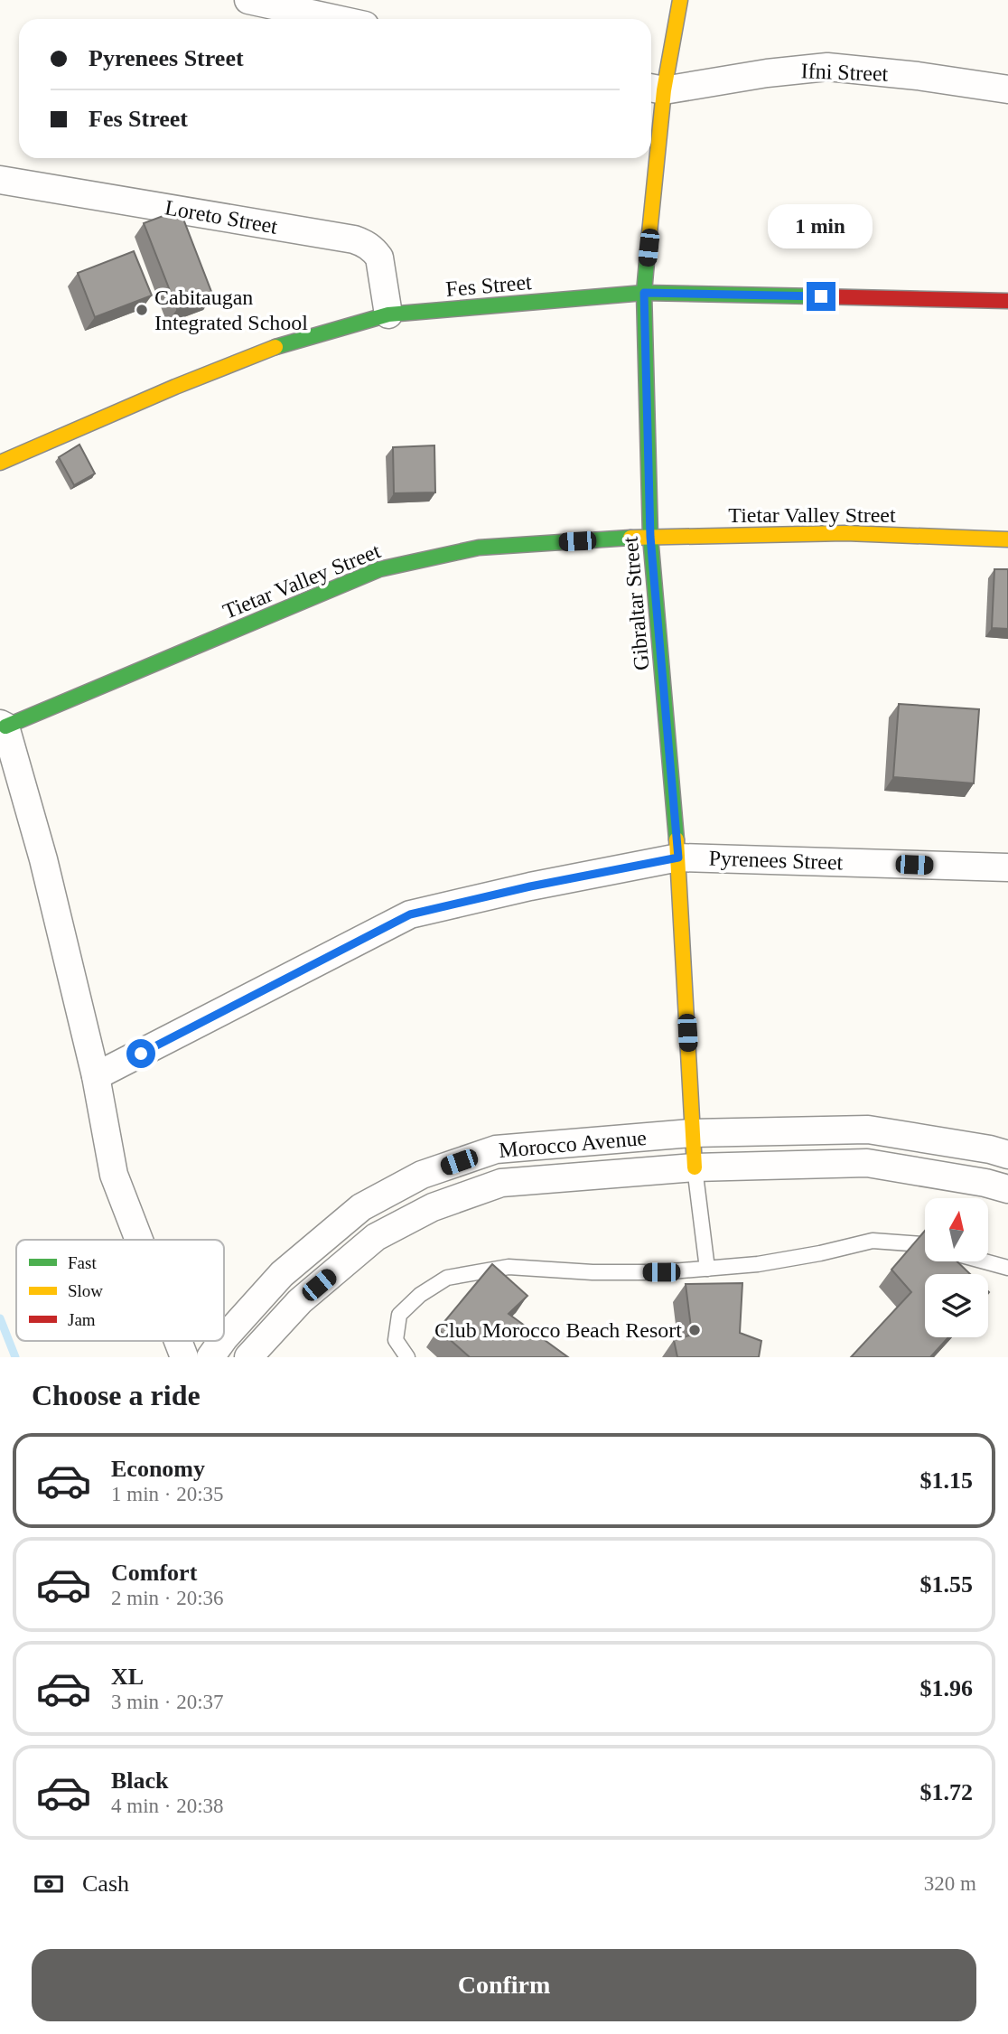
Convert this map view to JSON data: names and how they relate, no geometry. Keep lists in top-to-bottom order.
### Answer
{
  "streets": {
    "street": [
      "Ifni Street",
      "Loreto Street",
      "Fes Street",
      "Tietar Valley Street",
      "Gibraltar Street",
      "Pyrenees Street",
      "Morocco Avenue"
    ]
  },
  "crossings": [
    ["Ifni Street", "Gibraltar Street"],
    ["Loreto Street", "Fes Street"],
    ["Fes Street", "Gibraltar Street"],
    ["Tietar Valley Street", "Gibraltar Street"],
    ["Gibraltar Street", "Pyrenees Street"],
    ["Gibraltar Street", "Morocco Avenue"]
  ],
  "places": ["Cabitaugan Integrated School", "Club Morocco Beach Resort"],
  "legend": ["Fast", "Slow", "Jam"],
  "north": "top",
  "page": {
    "banner": ["Pyrenees Street", "Fes Street"],
    "bubble": "1 min",
    "heading": "Choose a ride",
    "list": [
      {
        "name": "Economy",
        "note": "1 min · 20:35",
        "value": "$1.15"
      },
      {
        "name": "Comfort",
        "note": "2 min · 20:36",
        "value": "$1.55"
      },
      {
        "name": "XL",
        "note": "3 min · 20:37",
        "value": "$1.96"
      },
      {
        "name": "Black",
        "note": "4 min · 20:38",
        "value": "$1.72"
      }
    ],
    "pay": ["Cash", "320 m"],
    "buttons": "Confirm"
  }
}
